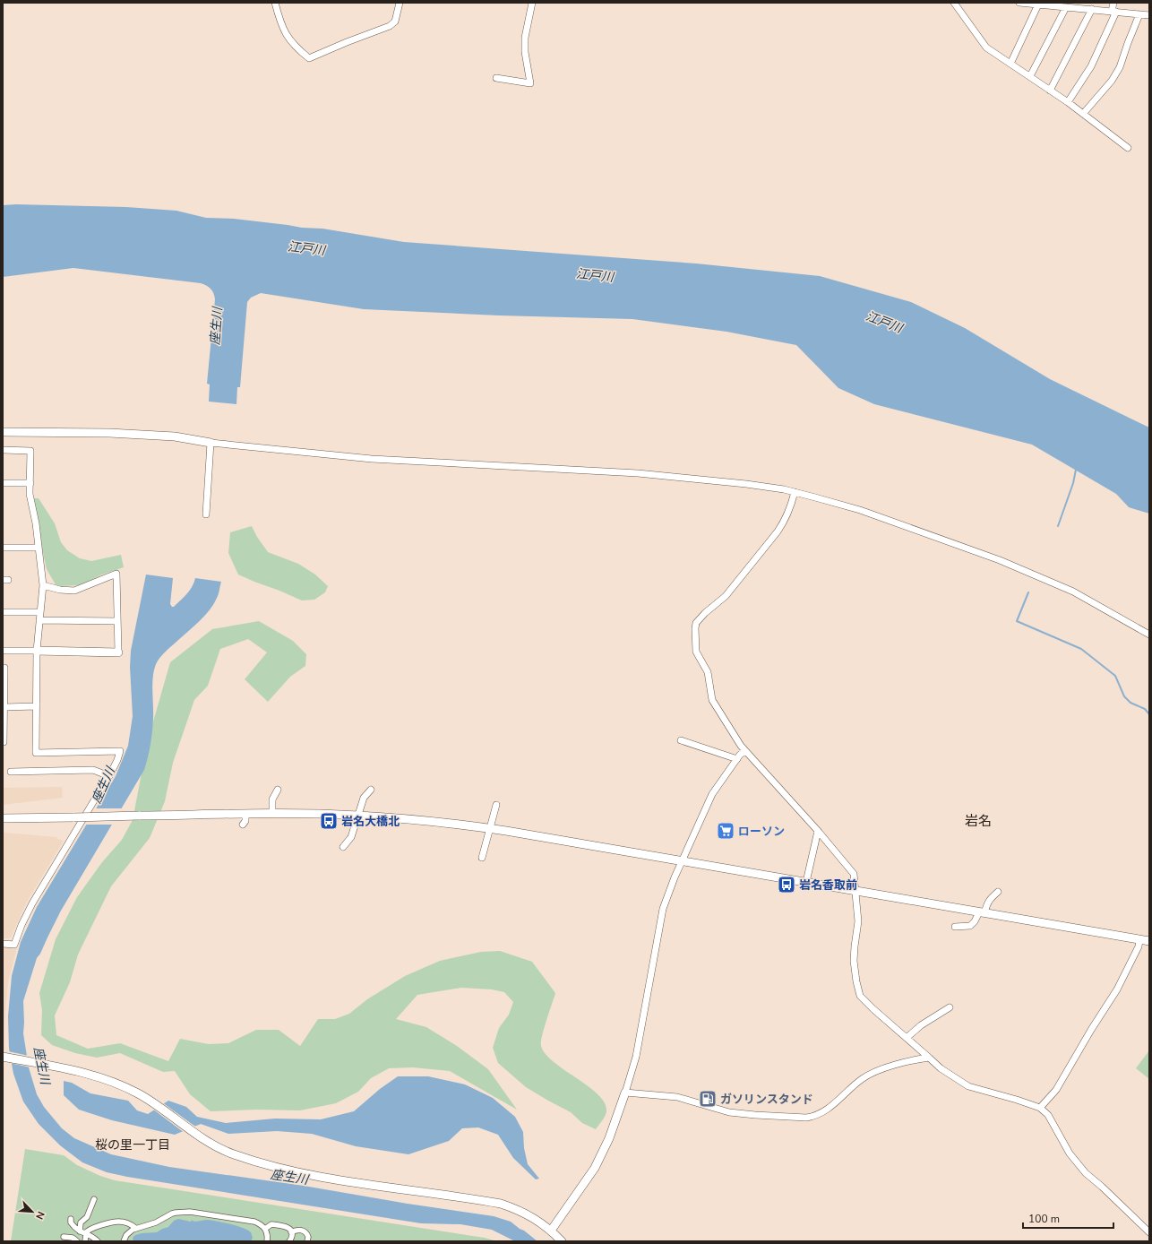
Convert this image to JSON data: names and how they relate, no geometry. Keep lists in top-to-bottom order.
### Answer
{
  "districts": ["岩名", "桜の里一丁目"],
  "water": ["江戸川", "座生川"],
  "places": {
    "bus stop": ["岩名大橋北", "岩名香取前"],
    "supermarket": ["ローソン"],
    "fuel station": ["ガソリンスタンド"]
  },
  "scale_bar": "100 m",
  "north": "bottom right"
}
